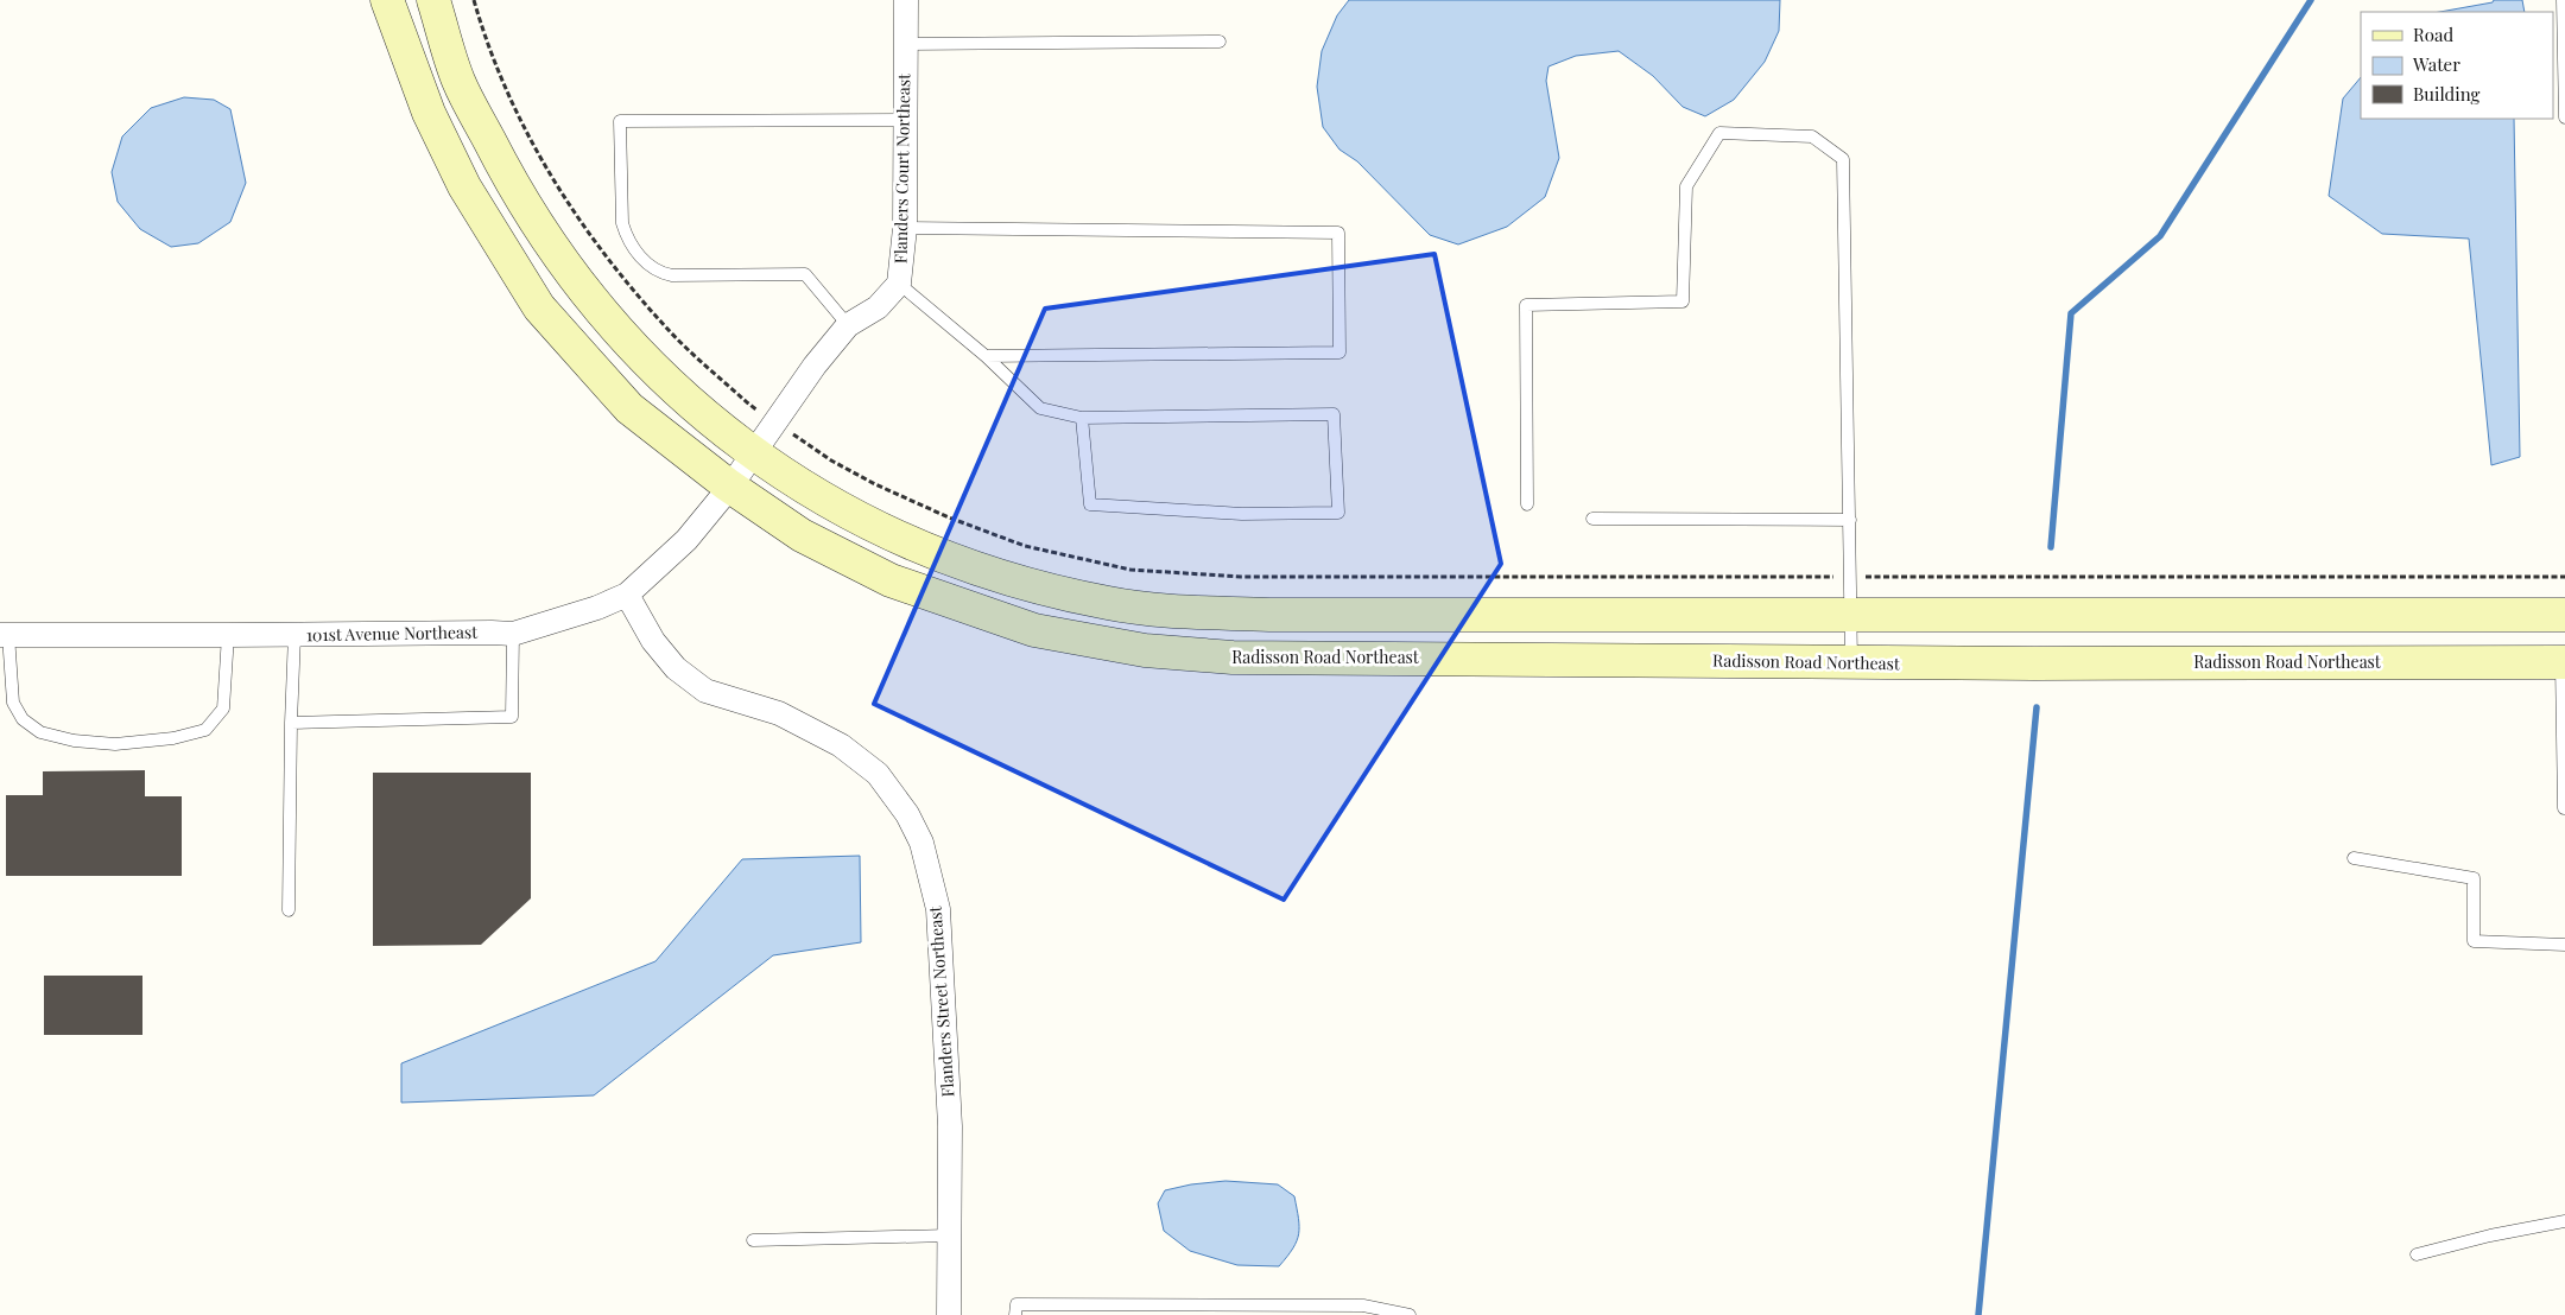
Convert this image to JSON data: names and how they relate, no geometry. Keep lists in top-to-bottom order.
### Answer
{
  "streets": {
    "main road": ["Radisson Road Northeast"],
    "street": ["Flanders Court Northeast", "101st Avenue Northeast", "Flanders Street Northeast"]
  },
  "crossings": [
    ["Flanders Court Northeast", "101st Avenue Northeast"],
    ["Flanders Court Northeast", "Radisson Road Northeast"],
    ["101st Avenue Northeast", "Radisson Road Northeast"],
    ["101st Avenue Northeast", "Flanders Street Northeast"]
  ],
  "legend": ["Road", "Water", "Building"]
}
